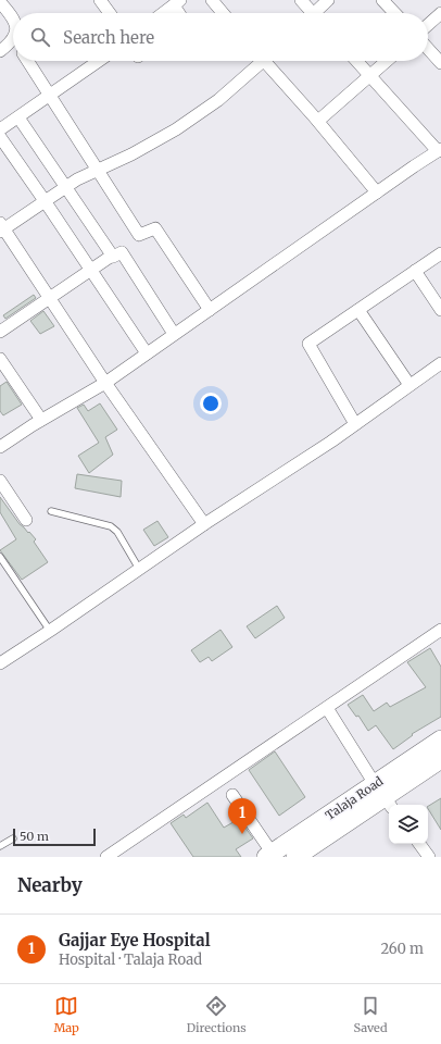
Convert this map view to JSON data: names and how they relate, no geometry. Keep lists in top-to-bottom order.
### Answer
{
  "streets": {
    "main road": ["Talaja Road"]
  },
  "scale_bar": "50 m",
  "page": {
    "search": "Search here",
    "pins": "1",
    "scale": "50 m",
    "heading": "Nearby",
    "list": [
      {
        "mark": "1",
        "name": "Gajjar Eye Hospital",
        "note": "Hospital · Talaja Road",
        "value": "260 m"
      }
    ],
    "nav": ["Map", "Directions", "Saved"]
  }
}
